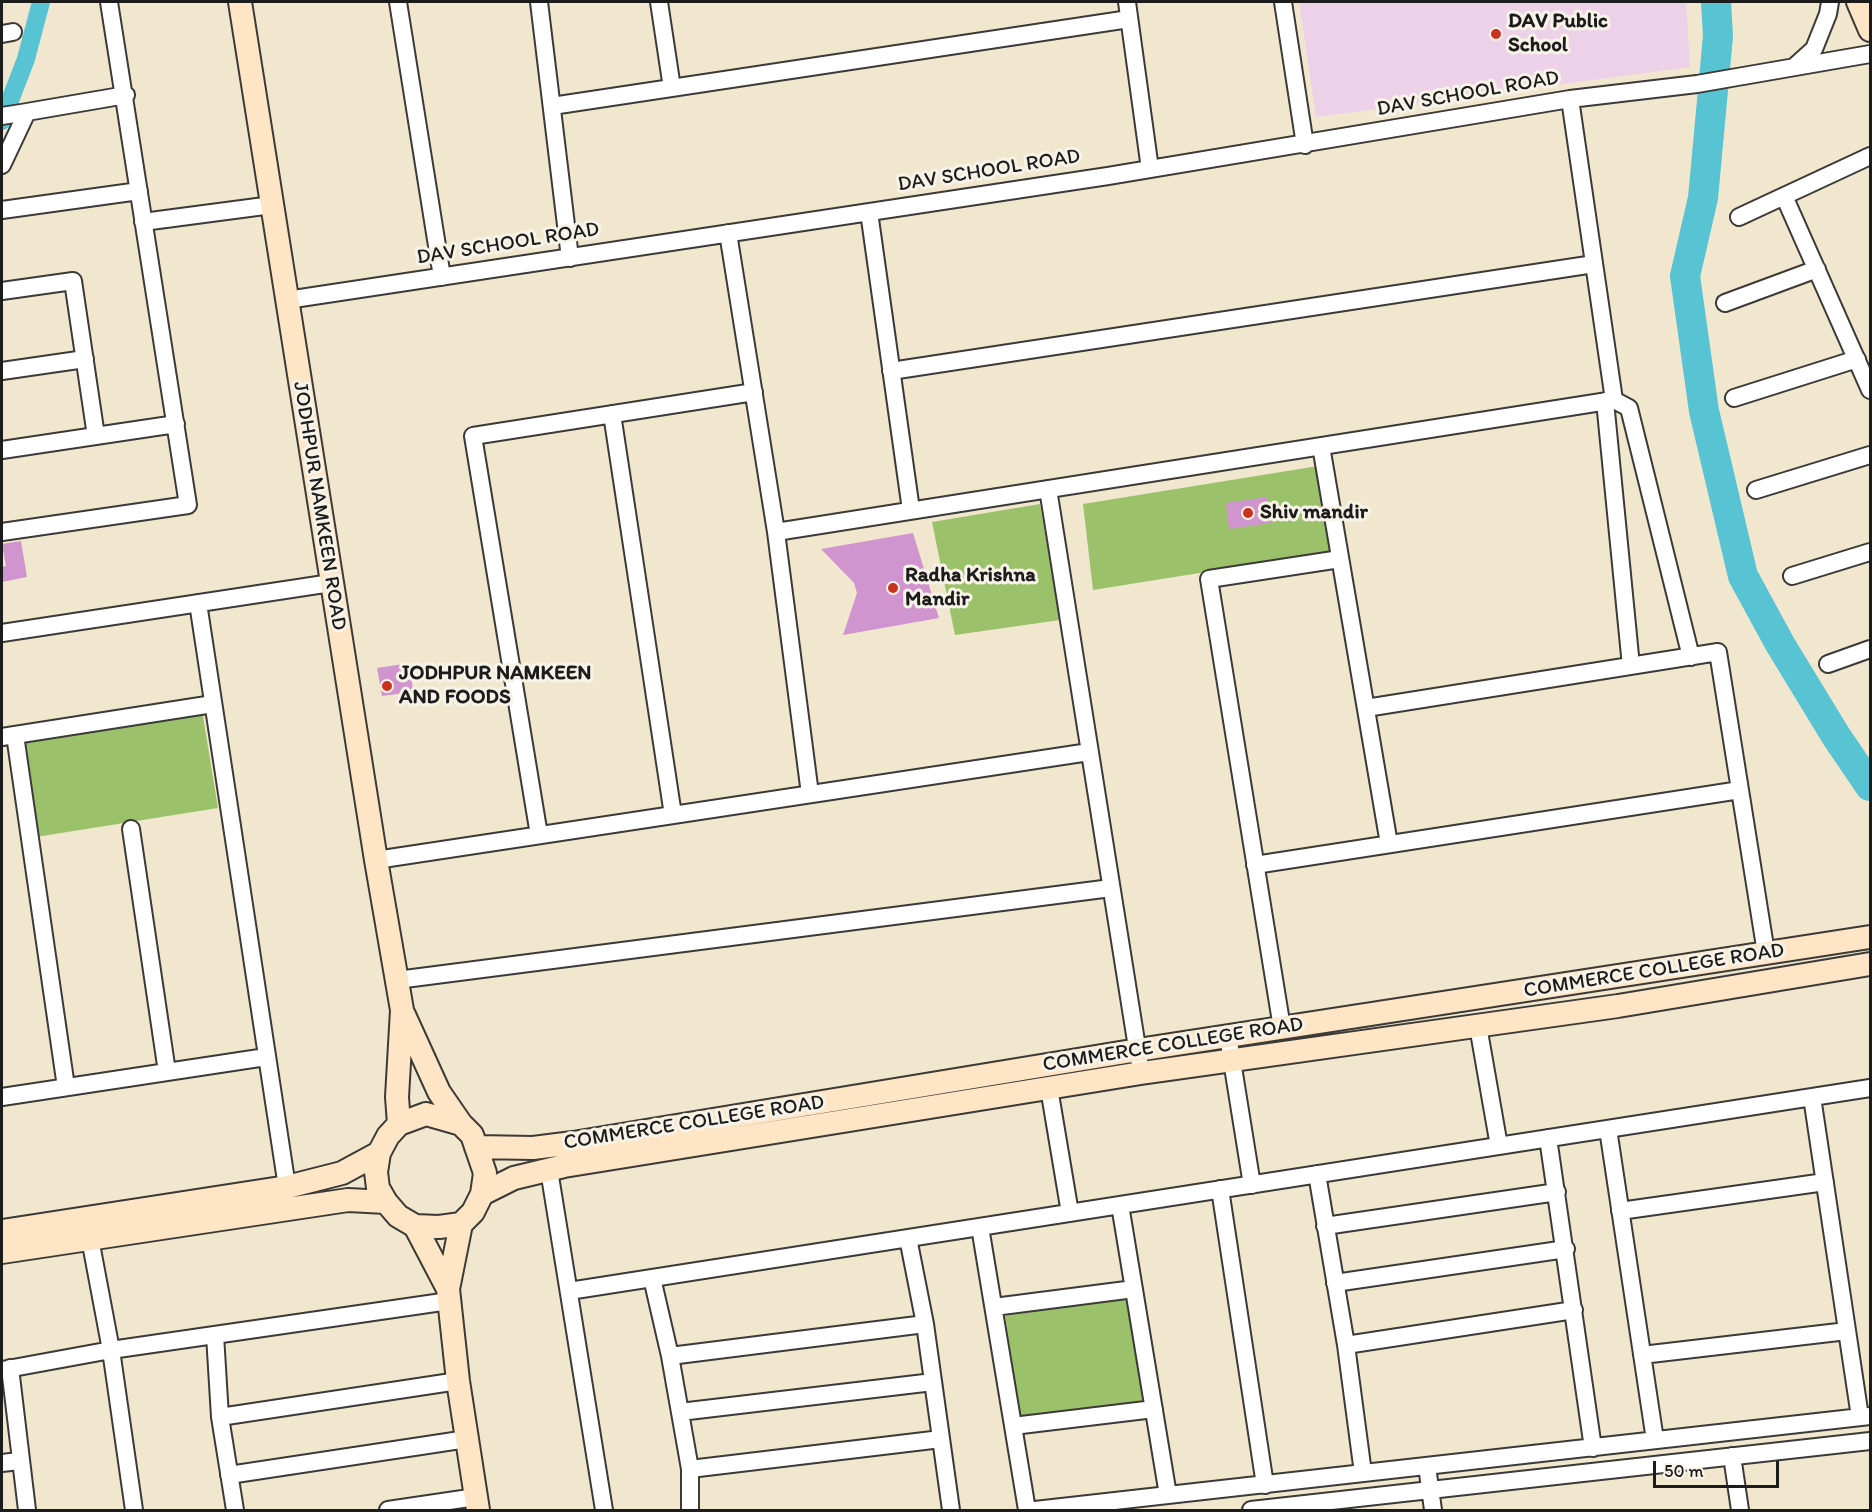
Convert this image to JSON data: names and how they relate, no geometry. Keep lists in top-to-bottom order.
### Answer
{
  "streets": {
    "street": ["DAV SCHOOL ROAD", "JODHPUR NAMKEEN ROAD", "COMMERCE COLLEGE ROAD"]
  },
  "crossings": [
    ["DAV SCHOOL ROAD", "JODHPUR NAMKEEN ROAD"]
  ],
  "places": [
    "DAV Public School",
    "Shiv mandir",
    "Radha Krishna Mandir",
    "JODHPUR NAMKEEN AND FOODS"
  ],
  "scale_bar": "50 m"
}
